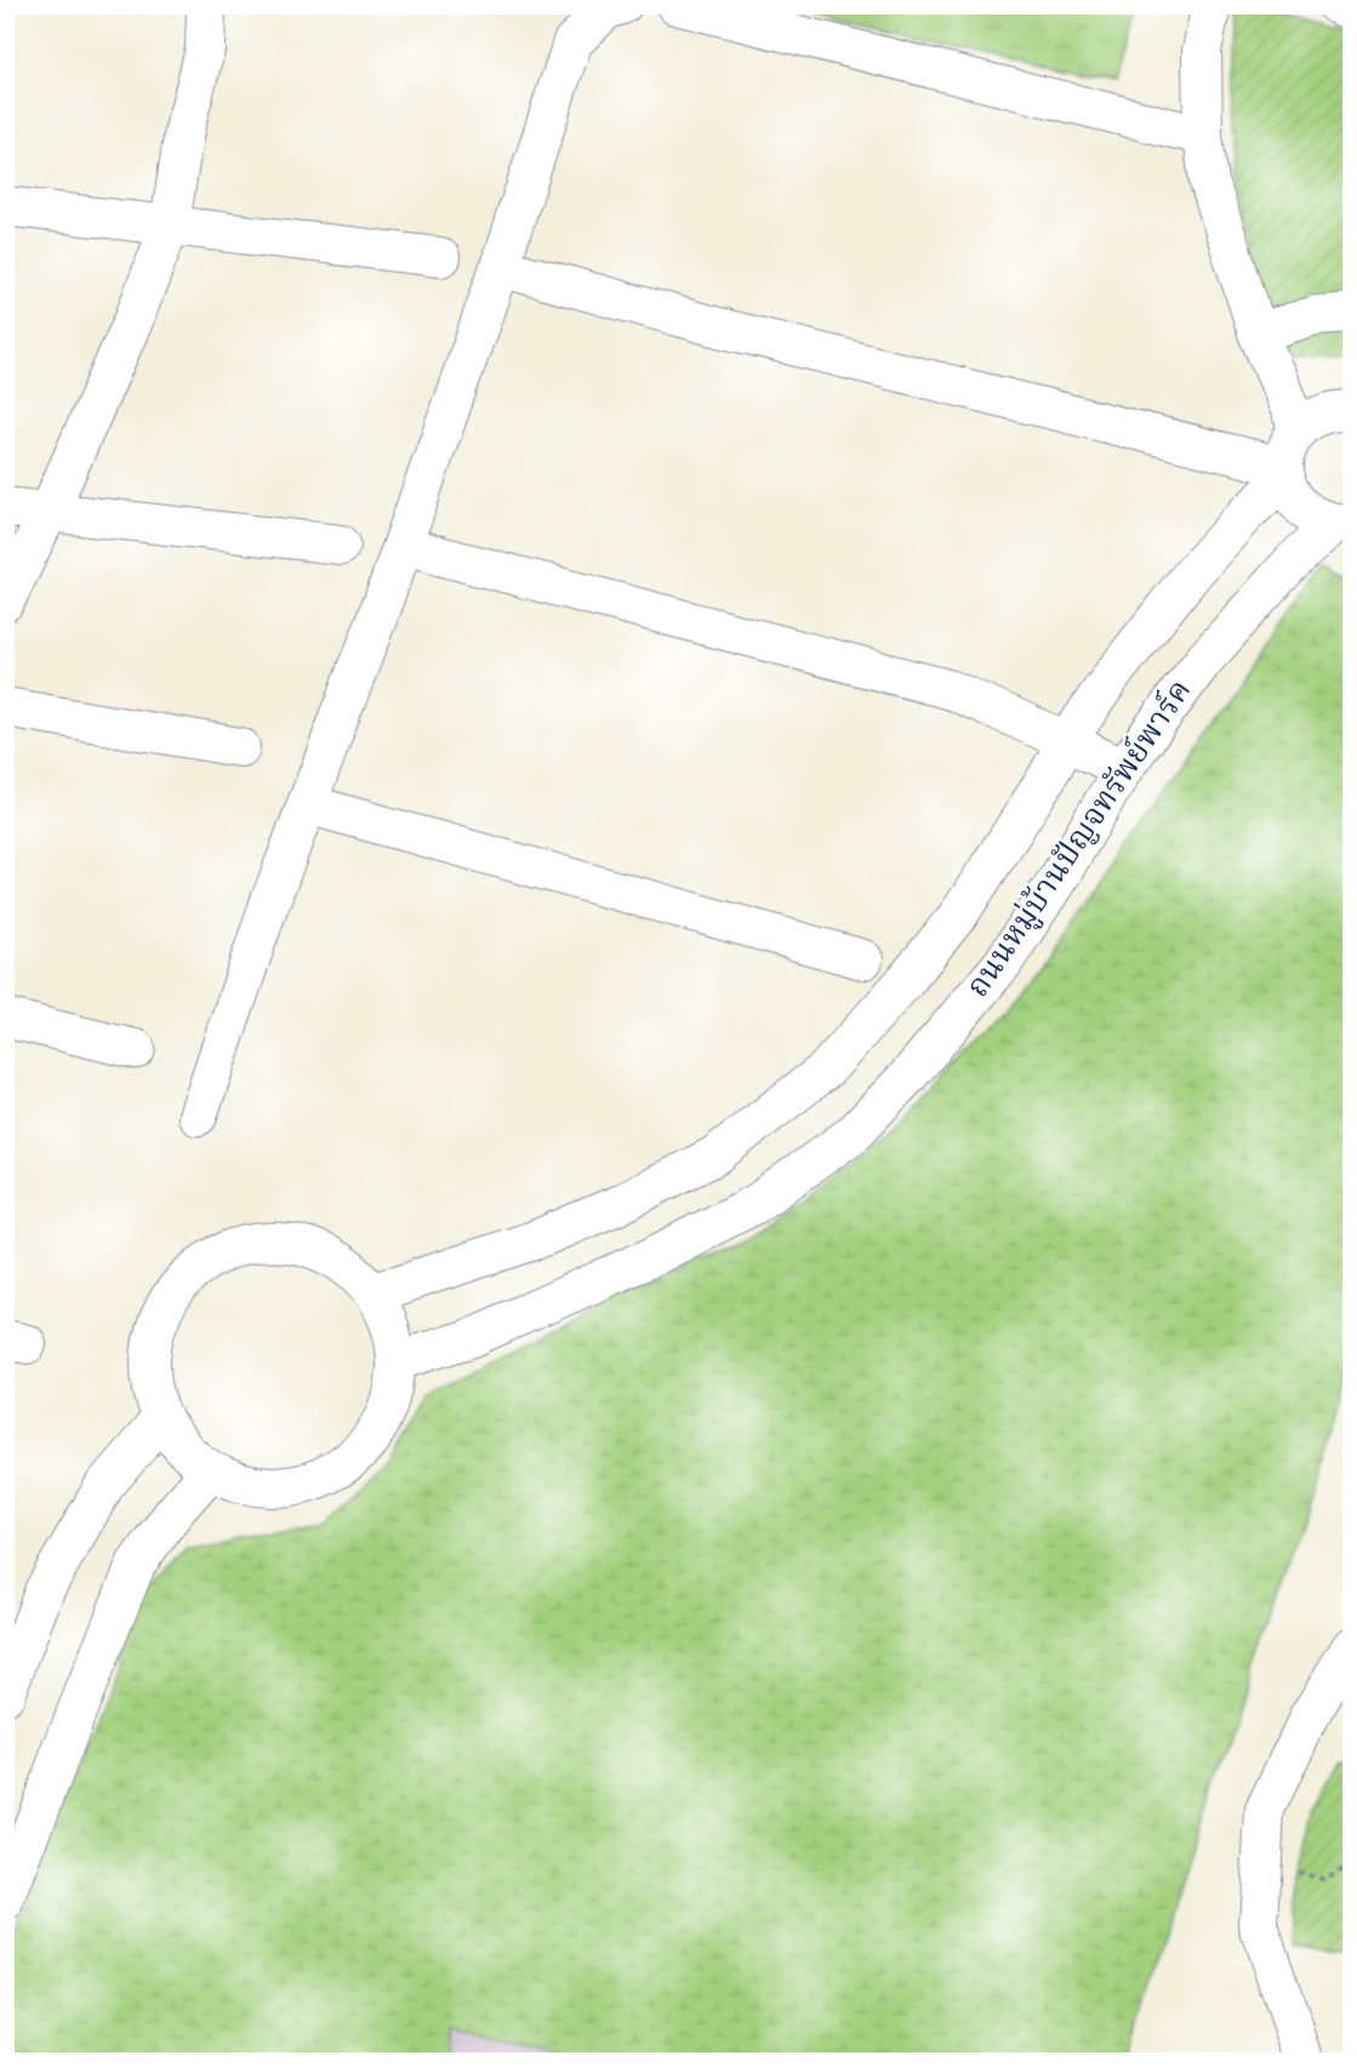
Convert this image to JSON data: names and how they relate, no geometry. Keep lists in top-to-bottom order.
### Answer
{
  "streets": {
    "street": ["ถนนหมู่บ้านปัญจทรัพย์พาร์ค"]
  }
}
